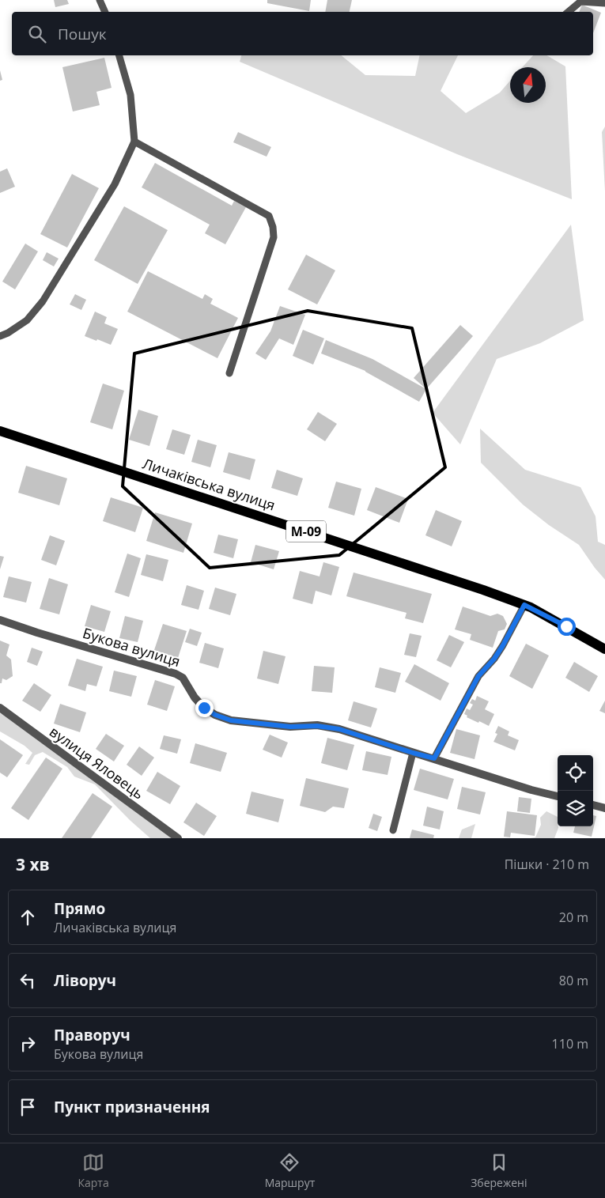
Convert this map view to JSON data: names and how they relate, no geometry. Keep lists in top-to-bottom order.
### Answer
{
  "streets": {
    "main road": ["Личаківська вулиця", "М-09"],
    "street": ["Букова вулиця", "вулиця Яловець"]
  },
  "north": "top",
  "page": {
    "search": "Пошук",
    "heading": ["3 хв", "Пішки · 210 m"],
    "list": [
      ["Прямо", "Личаківська вулиця", "20 m"],
      ["Ліворуч", "80 m"],
      ["Праворуч", "Букова вулиця", "110 m"],
      "Пункт призначення"
    ],
    "nav": ["Карта", "Маршрут", "Збережені"]
  }
}
